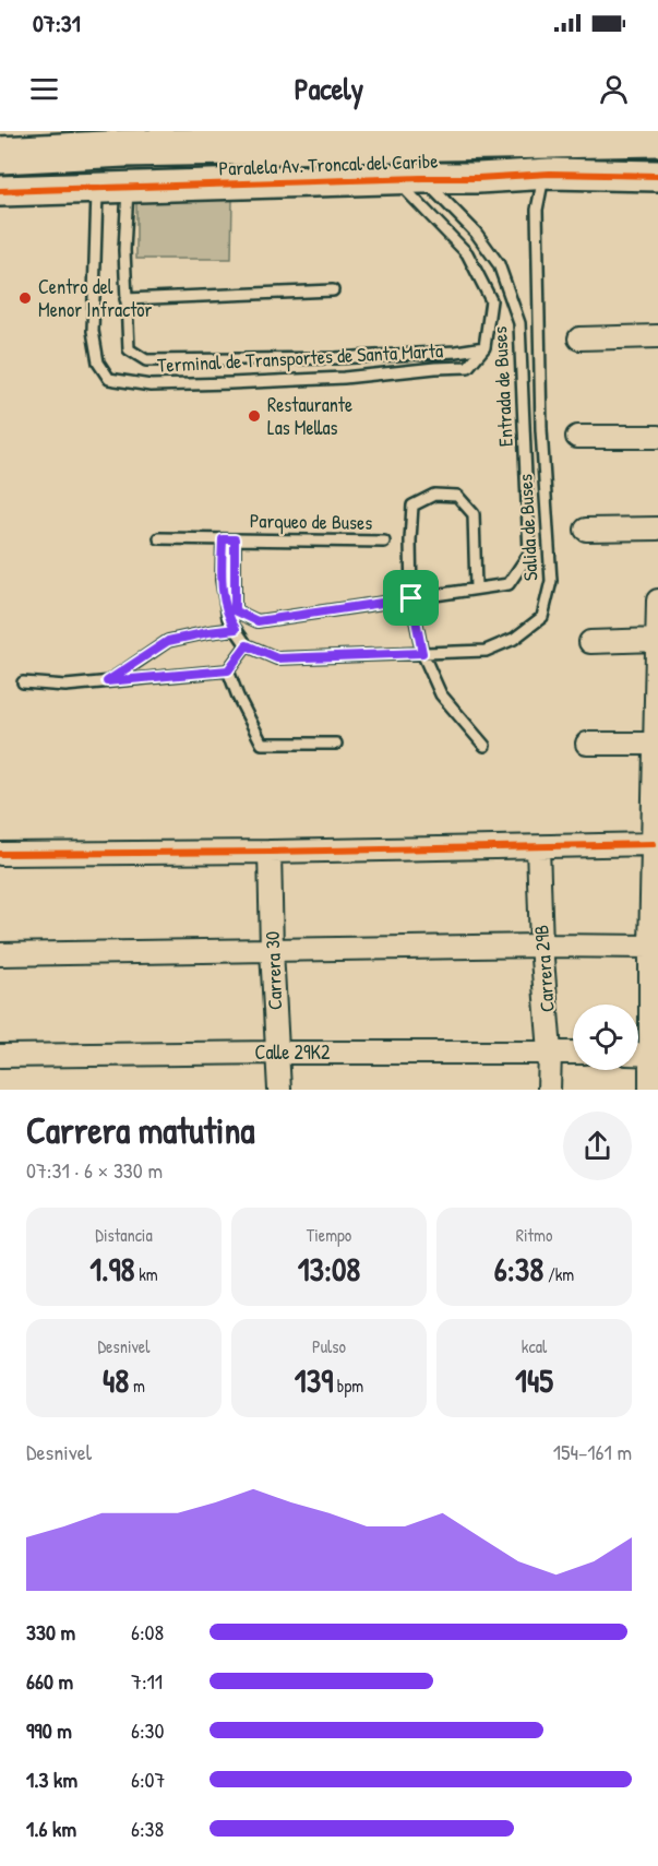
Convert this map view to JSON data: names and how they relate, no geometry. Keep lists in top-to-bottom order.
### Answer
{
  "streets": {
    "street": [
      "Paralela Av. Troncal del Caribe",
      "Carrera 29B",
      "Carrera 30",
      "Calle 29K2"
    ],
    "lane": [
      "Terminal de Transportes de Santa Marta",
      "Entrada de Buses",
      "Parqueo de Buses",
      "Salida de Buses"
    ]
  },
  "crossings": [
    ["Paralela Av. Troncal del Caribe", "Terminal de Transportes de Santa Marta"],
    ["Paralela Av. Troncal del Caribe", "Entrada de Buses"],
    ["Paralela Av. Troncal del Caribe", "Salida de Buses"],
    ["Entrada de Buses", "Parqueo de Buses"],
    ["Carrera 29B", "Calle 29K2"],
    ["Carrera 30", "Calle 29K2"]
  ],
  "places": ["Centro del Menor Infractor", "Restaurante Las Mellas"],
  "page": {
    "status": "07:31",
    "header": "Pacely",
    "heading": ["Carrera matutina", "07:31 · 6 × 330 m"],
    "stats": [
      ["Distancia", "1.98 km"],
      ["Tiempo", "13:08"],
      ["Ritmo", "6:38 /km"],
      ["Desnivel", "48 m"],
      ["Pulso", "139 bpm"],
      ["kcal", "145"]
    ],
    "chart": ["Desnivel", "154–161 m"],
    "list": [
      {
        "name": "330 m",
        "note": "6:08"
      },
      {
        "name": "660 m",
        "note": "7:11"
      },
      {
        "name": "990 m",
        "note": "6:30"
      },
      {
        "name": "1.3 km",
        "note": "6:07"
      },
      {
        "name": "1.6 km",
        "note": "6:38"
      }
    ]
  }
}
